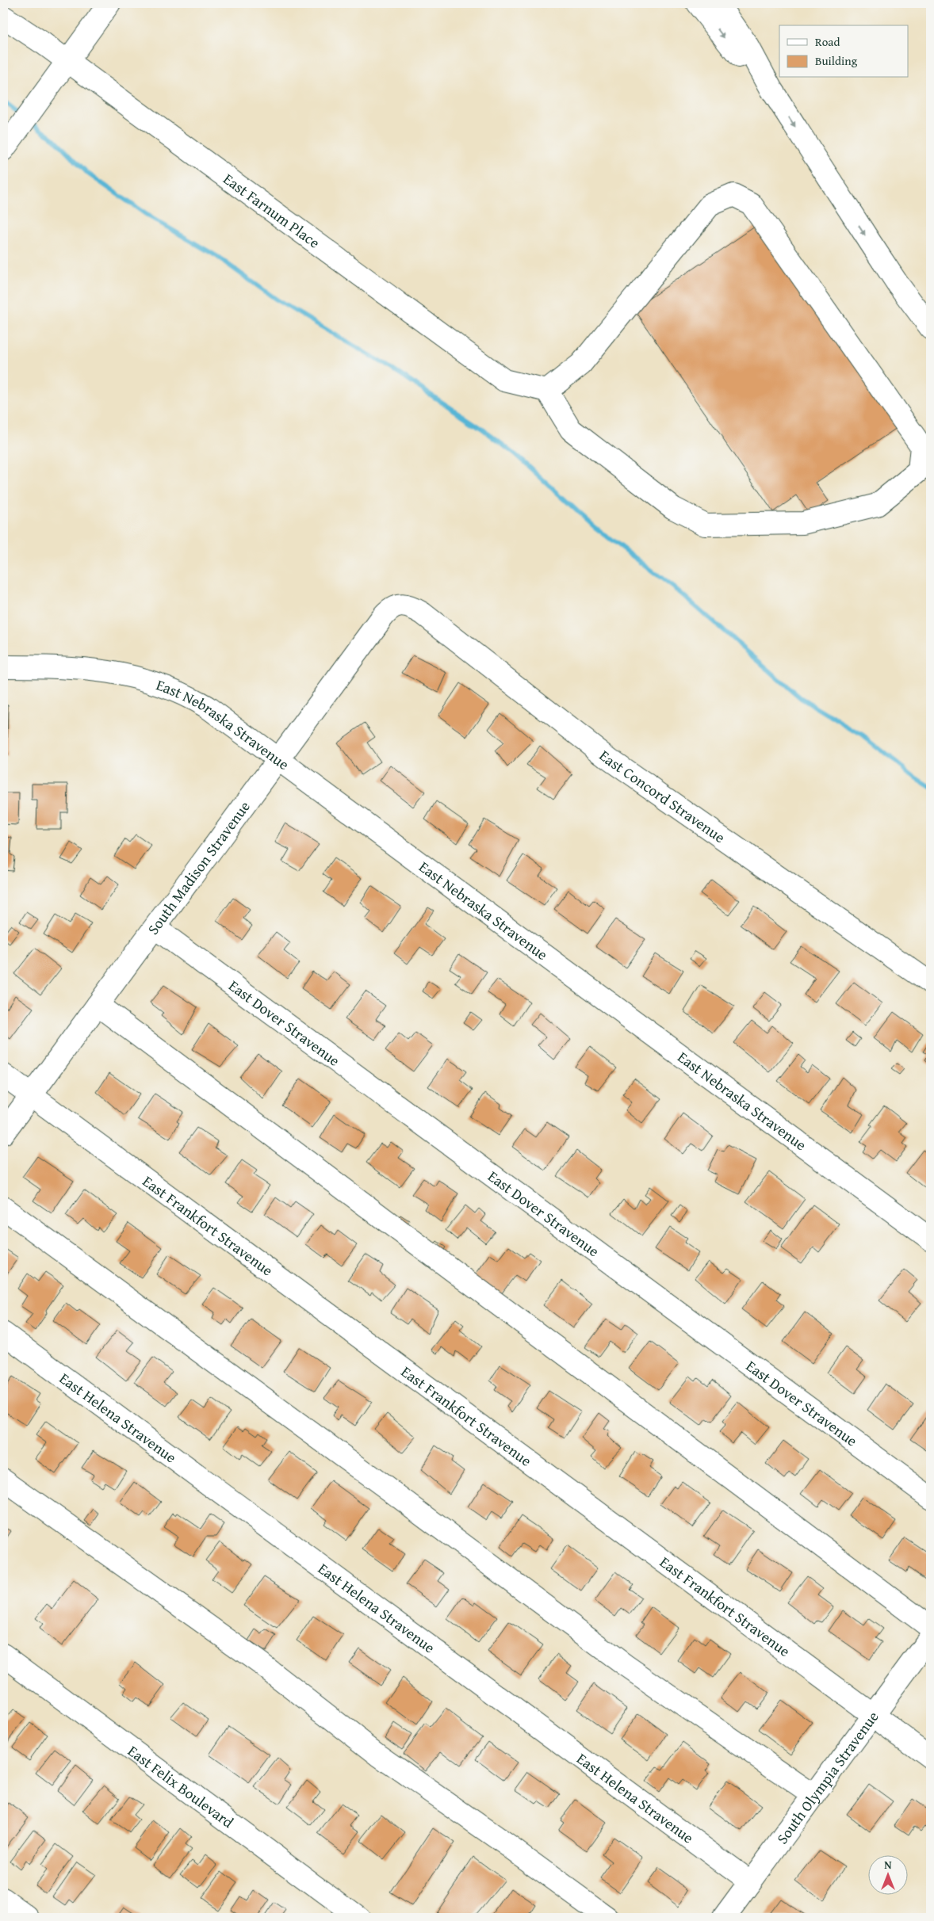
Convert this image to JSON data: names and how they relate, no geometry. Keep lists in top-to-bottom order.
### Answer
{
  "streets": {
    "main road": [
      "East Farnum Place",
      "East Nebraska Stravenue",
      "East Concord Stravenue",
      "South Madison Stravenue",
      "East Dover Stravenue",
      "East Frankfort Stravenue",
      "East Helena Stravenue",
      "South Olympia Stravenue",
      "East Felix Boulevard"
    ]
  },
  "crossings": [
    ["East Nebraska Stravenue", "South Madison Stravenue"],
    ["East Concord Stravenue", "South Madison Stravenue"],
    ["South Madison Stravenue", "East Dover Stravenue"],
    ["South Madison Stravenue", "East Frankfort Stravenue"],
    ["East Frankfort Stravenue", "South Olympia Stravenue"],
    ["East Helena Stravenue", "South Olympia Stravenue"]
  ],
  "legend": ["Road", "Building"],
  "north": "top"
}
